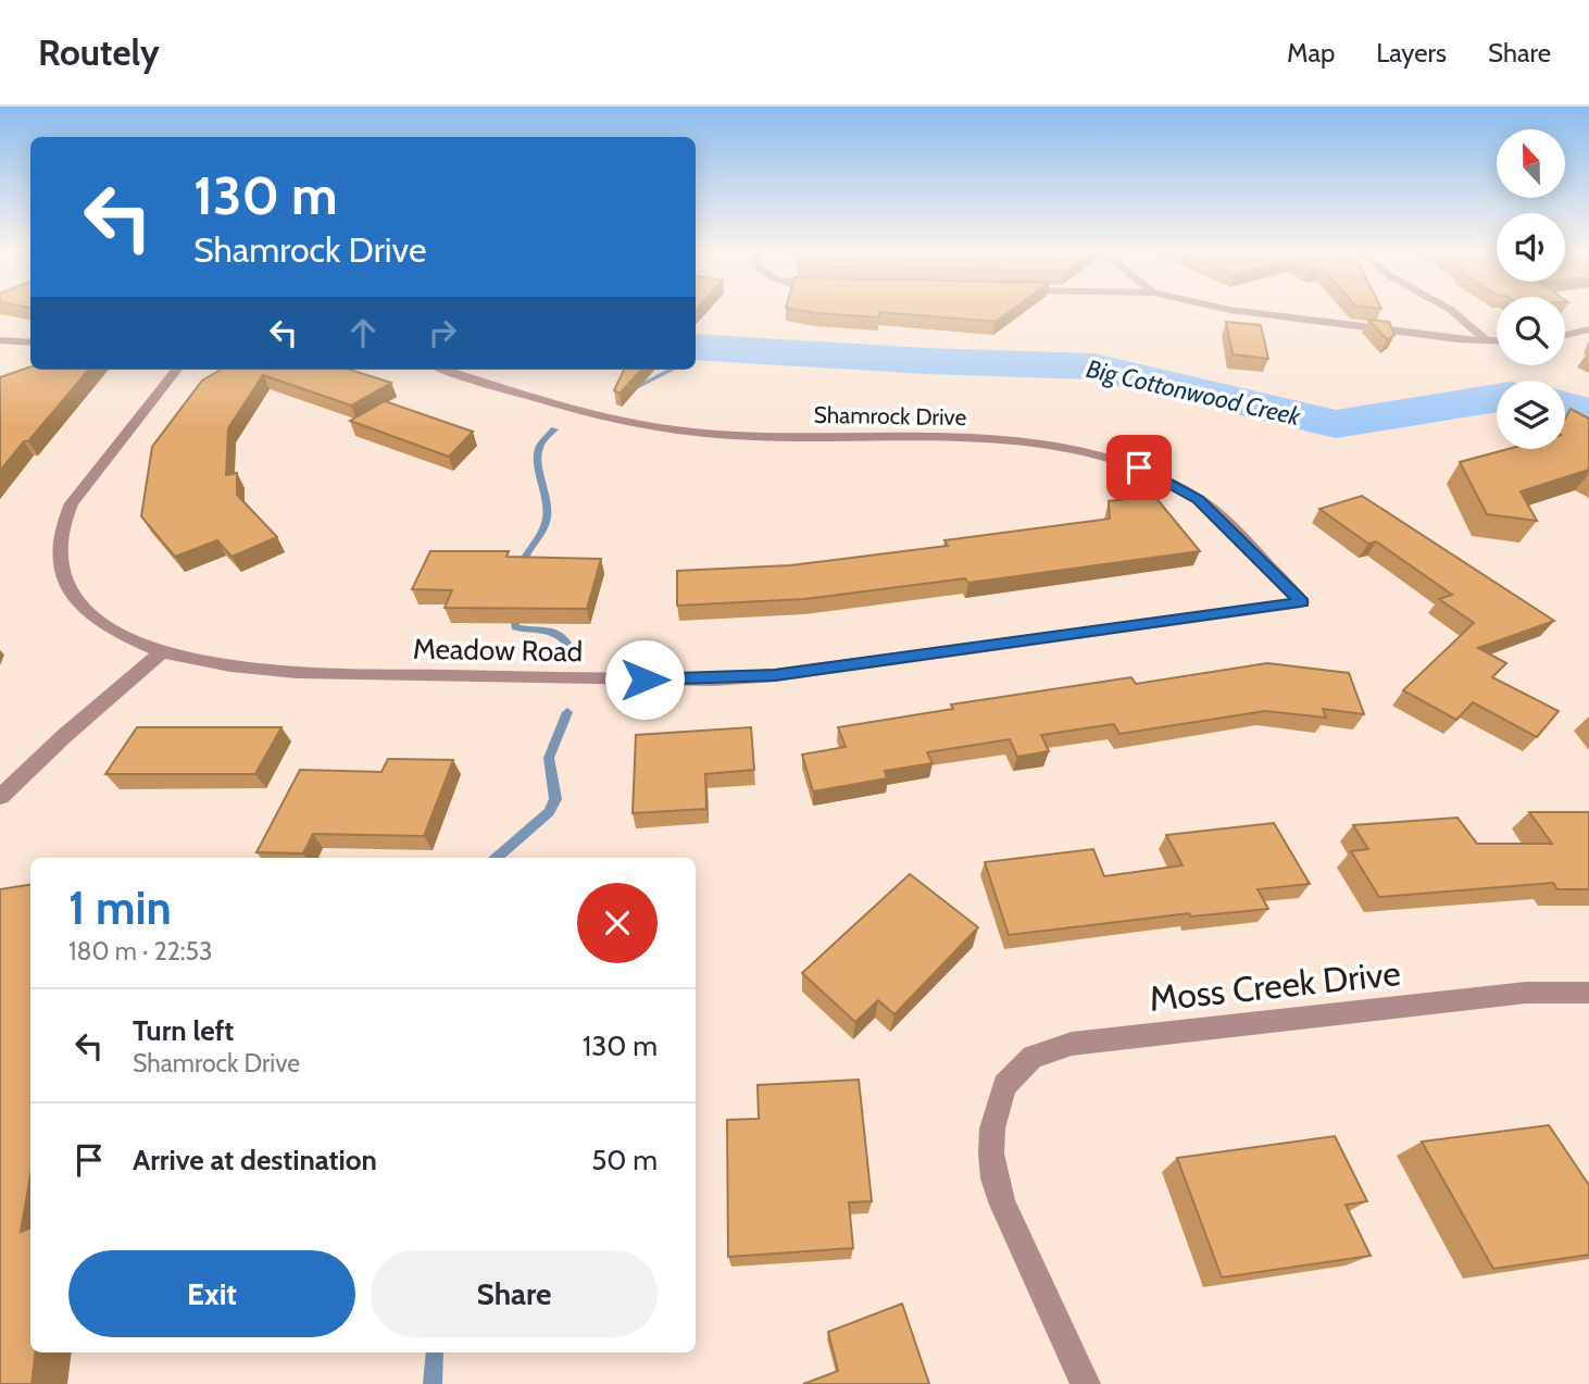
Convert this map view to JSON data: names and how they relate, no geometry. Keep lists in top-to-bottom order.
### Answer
{
  "streets": {
    "street": ["Shamrock Drive", "Meadow Road", "Moss Creek Drive"]
  },
  "crossings": [
    ["Shamrock Drive", "Meadow Road"]
  ],
  "water": ["Big Cottonwood Creek"],
  "north": "top",
  "page": {
    "header": "Routely",
    "nav": ["Map", "Layers", "Share"],
    "turn": ["130 m", "Shamrock Drive"],
    "heading": ["1 min", "180 m · 22:53"],
    "list": [
      {
        "name": "Turn left",
        "note": "Shamrock Drive",
        "value": "130 m"
      },
      {
        "name": "Arrive at destination",
        "value": "50 m"
      }
    ],
    "buttons": ["Exit", "Share"]
  }
}
